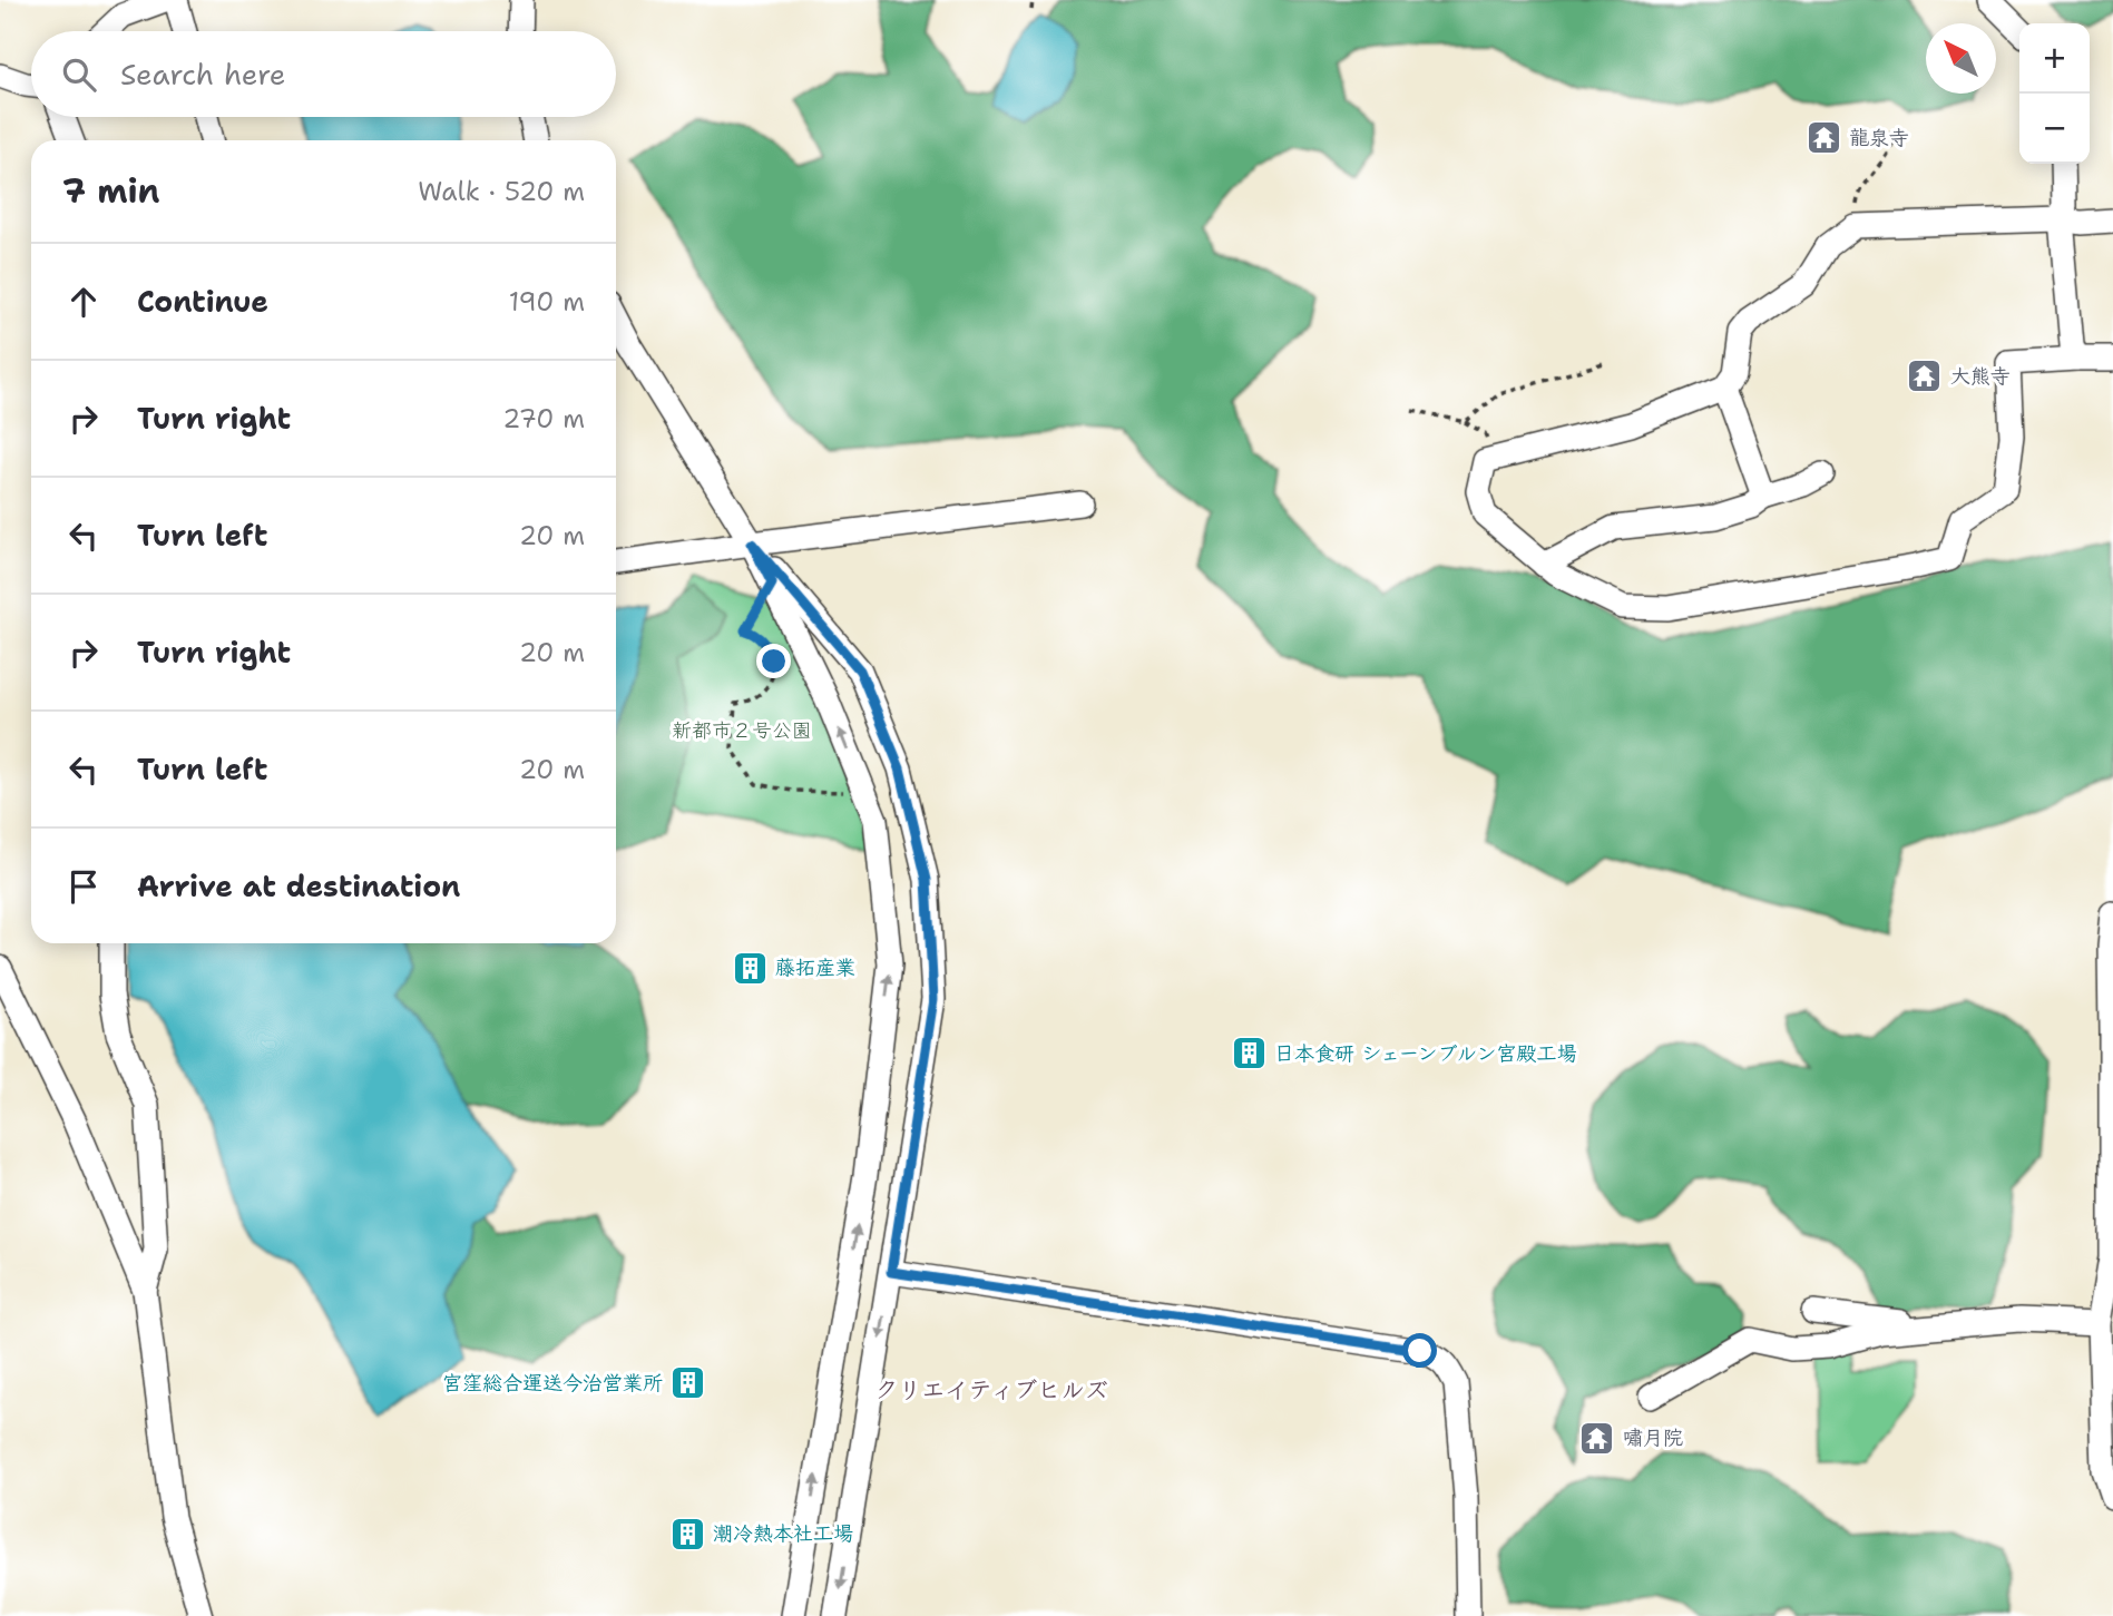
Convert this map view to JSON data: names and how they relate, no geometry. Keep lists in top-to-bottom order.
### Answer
{
  "districts": ["クリエイティブヒルズ"],
  "parks": ["新都市２号公園"],
  "places": {
    "temple": ["龍泉寺", "大熊寺", "嘯月院"],
    "building": [
      "藤拓産業",
      "日本食研 シェーンブルン宮殿工場",
      "宮窪総合運送今治営業所",
      "潮冷熱本社工場"
    ]
  },
  "north": "top left",
  "page": {
    "map_buttons": ["+", "−"],
    "search": "Search here",
    "heading": ["7 min", "Walk · 520 m"],
    "list": [
      ["Continue", "190 m"],
      ["Turn right", "270 m"],
      ["Turn left", "20 m"],
      ["Turn right", "20 m"],
      ["Turn left", "20 m"],
      "Arrive at destination"
    ]
  }
}
